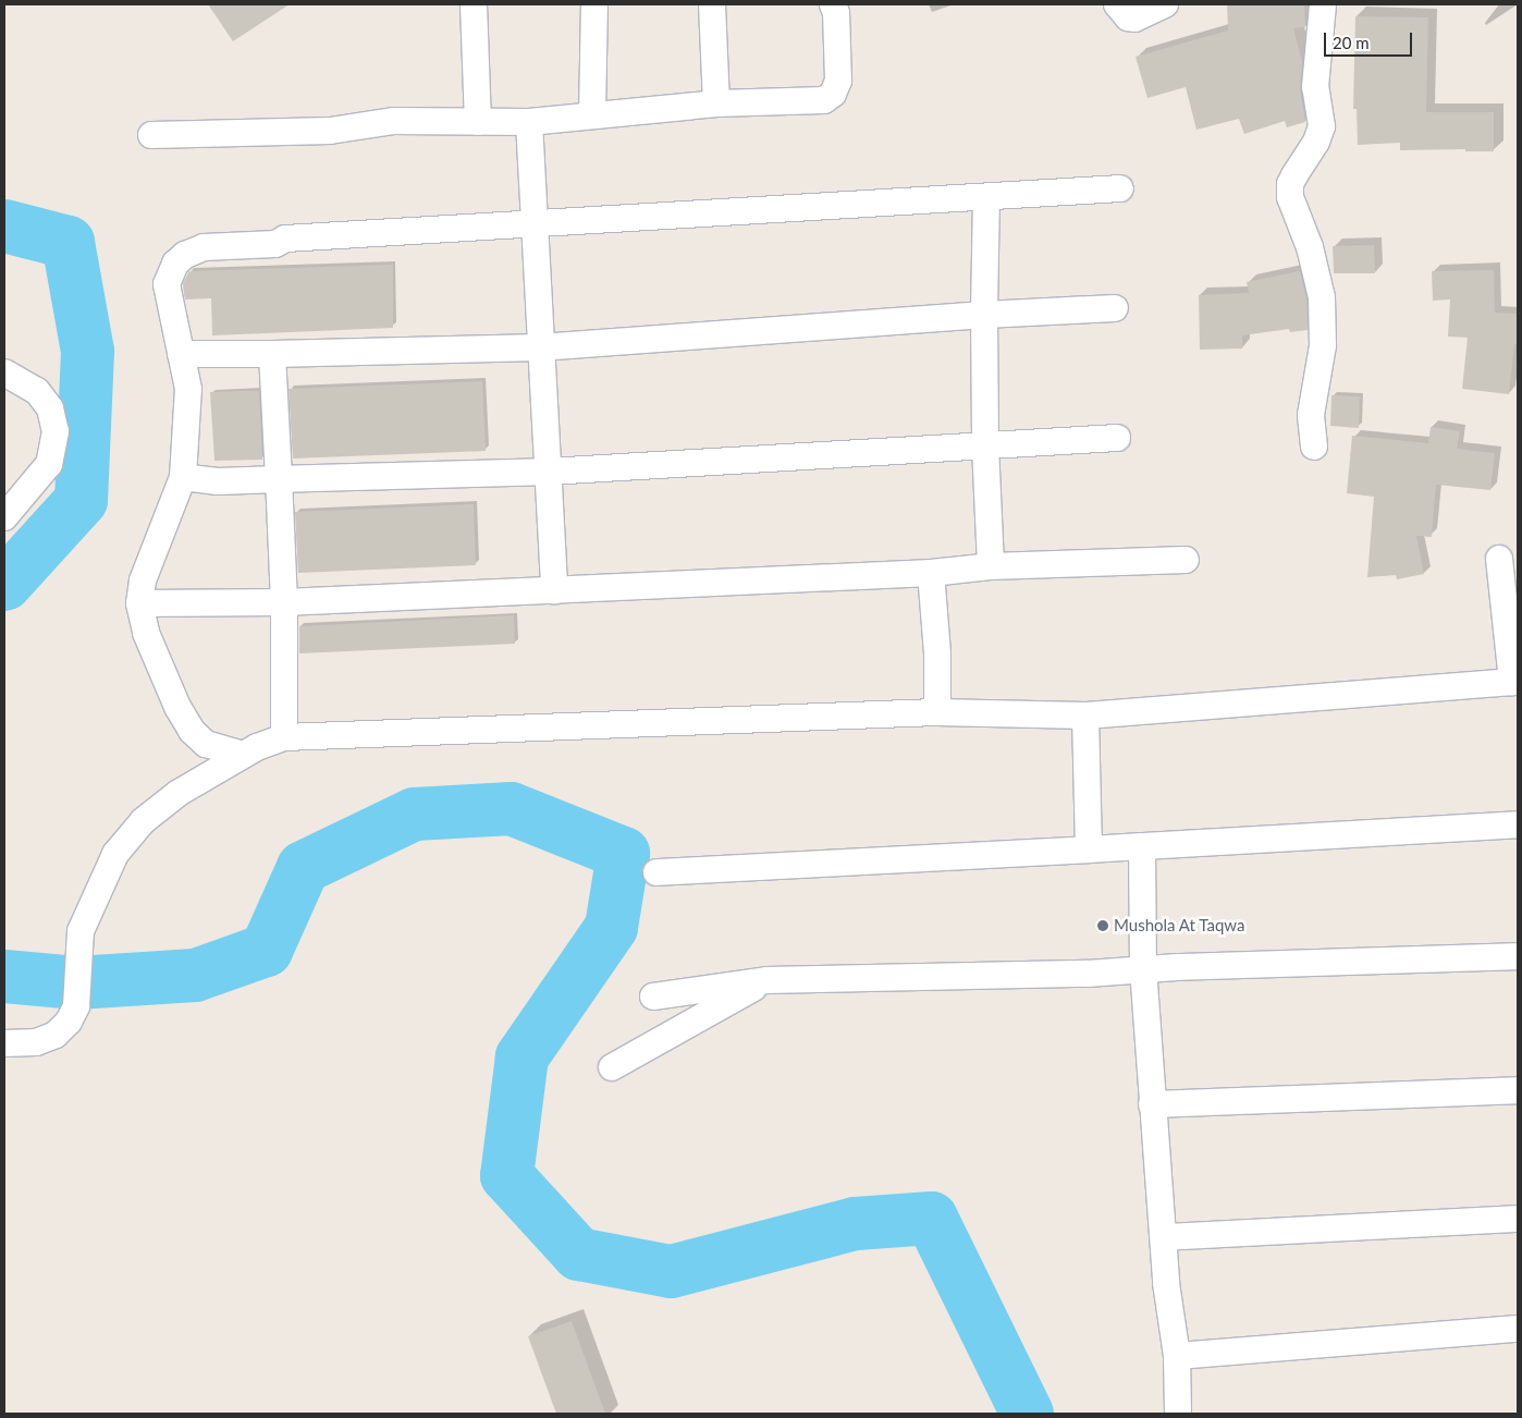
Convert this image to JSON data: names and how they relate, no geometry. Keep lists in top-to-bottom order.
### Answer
{
  "places": ["Mushola At Taqwa"],
  "scale_bar": "20 m"
}
